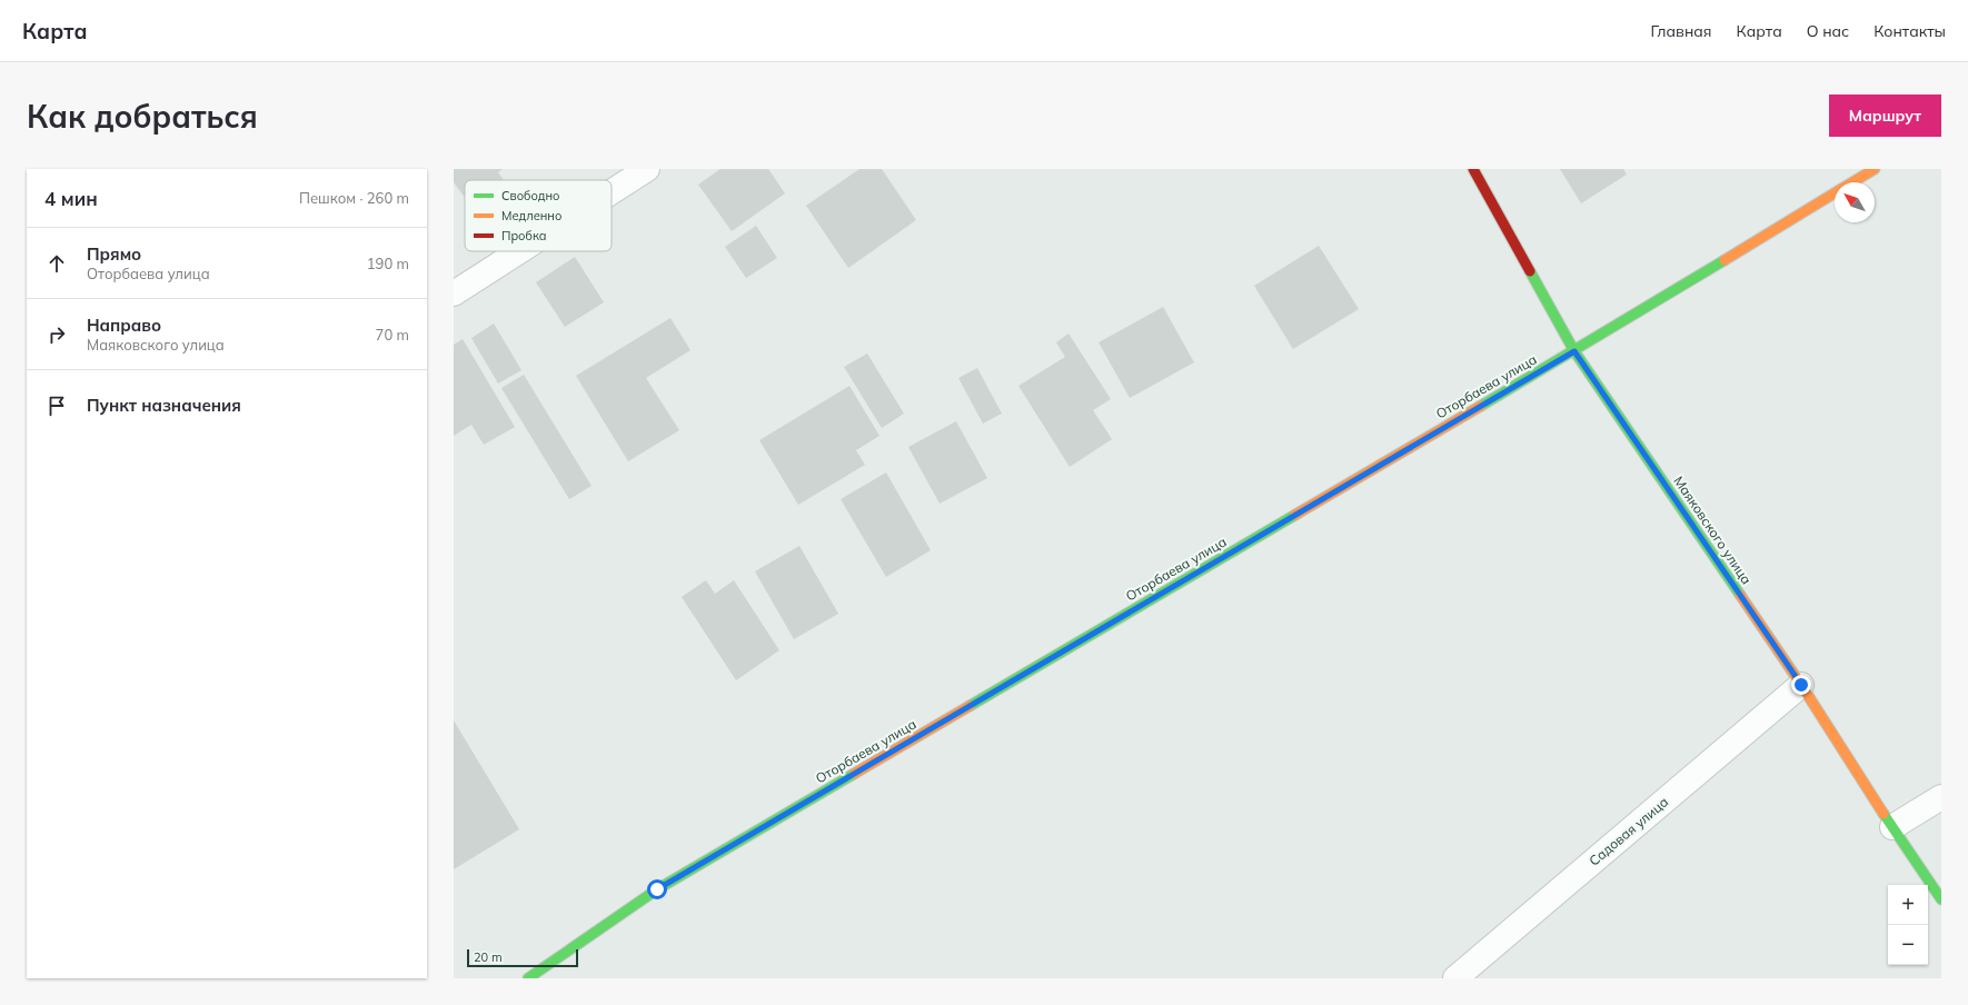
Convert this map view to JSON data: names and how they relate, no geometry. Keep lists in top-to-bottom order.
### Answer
{
  "streets": {
    "street": ["Оторбаева улица", "Маяковского улица", "Садовая улица"]
  },
  "crossings": [
    ["Оторбаева улица", "Маяковского улица"],
    ["Маяковского улица", "Садовая улица"]
  ],
  "legend": ["Свободно", "Медленно", "Пробка"],
  "scale_bar": "20 m",
  "north": "top left",
  "page": {
    "header": "Карта",
    "nav": [
      "Главная",
      "Карта",
      "О нас",
      "Контакты"
    ],
    "buttons": "Маршрут",
    "title": "Как добраться",
    "heading": ["4 мин", "Пешком · 260 m"],
    "list": [
      ["Прямо", "Оторбаева улица", "190 m"],
      ["Направо", "Маяковского улица", "70 m"],
      "Пункт назначения"
    ],
    "map_buttons": ["+", "−"],
    "scale": "20 m"
  }
}
